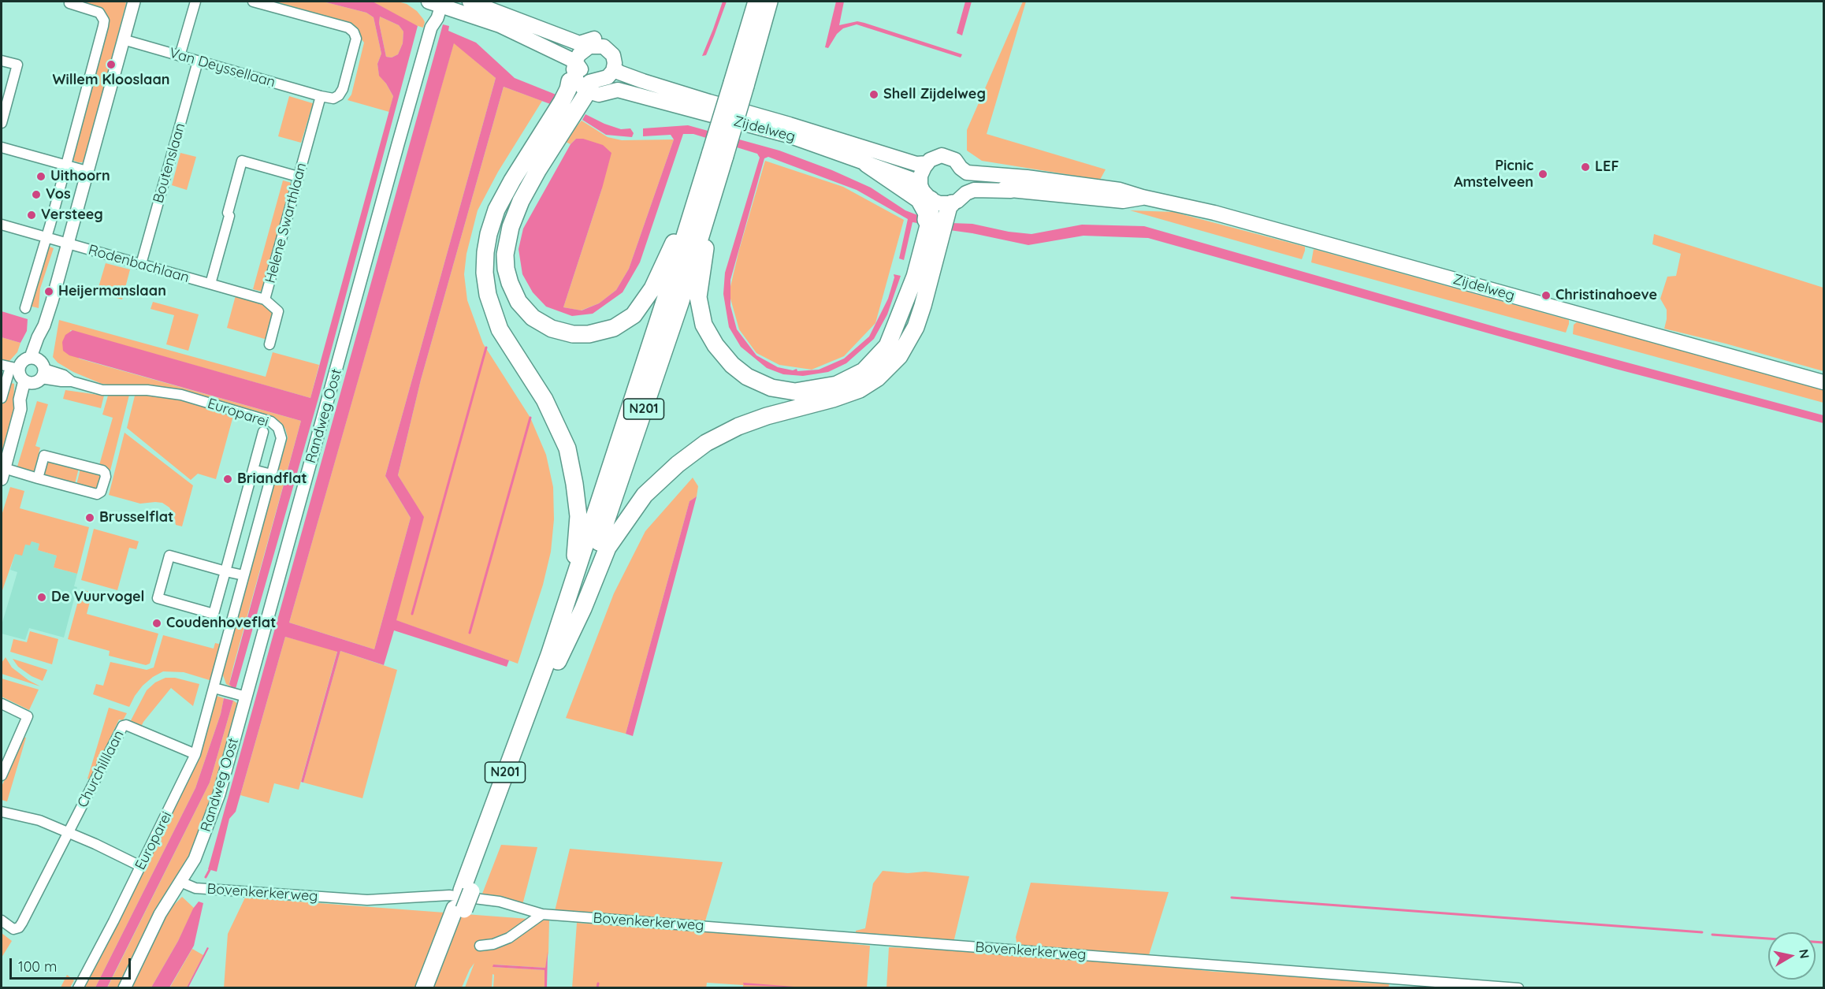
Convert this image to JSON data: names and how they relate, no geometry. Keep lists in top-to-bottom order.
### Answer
{
  "streets": {
    "highway": ["N201"],
    "main road": ["Zijdelweg"],
    "street": [
      "Van Deyssellaan",
      "Boutenslaan",
      "Helene Swarthlaan",
      "Rodenbachlaan",
      "Europarei",
      "Randweg Oost",
      "Churchilllaan",
      "Bovenkerkerweg"
    ]
  },
  "crossings": [
    ["Van Deyssellaan", "Boutenslaan"],
    ["Van Deyssellaan", "Helene Swarthlaan"],
    ["Zijdelweg", "N201"],
    ["Boutenslaan", "Rodenbachlaan"],
    ["Helene Swarthlaan", "Rodenbachlaan"],
    ["Europarei", "Churchilllaan"],
    ["Randweg Oost", "Bovenkerkerweg"]
  ],
  "places": [
    "Willem Klooslaan",
    "Shell Zijdelweg",
    "LEF",
    "Picnic Amstelveen",
    "Uithoorn",
    "Vos",
    "Versteeg",
    "Heijermanslaan",
    "Christinahoeve",
    "Briandflat",
    "Brusselflat",
    "De Vuurvogel",
    "Coudenhoveflat"
  ],
  "scale_bar": "100 m",
  "north": "right"
}
